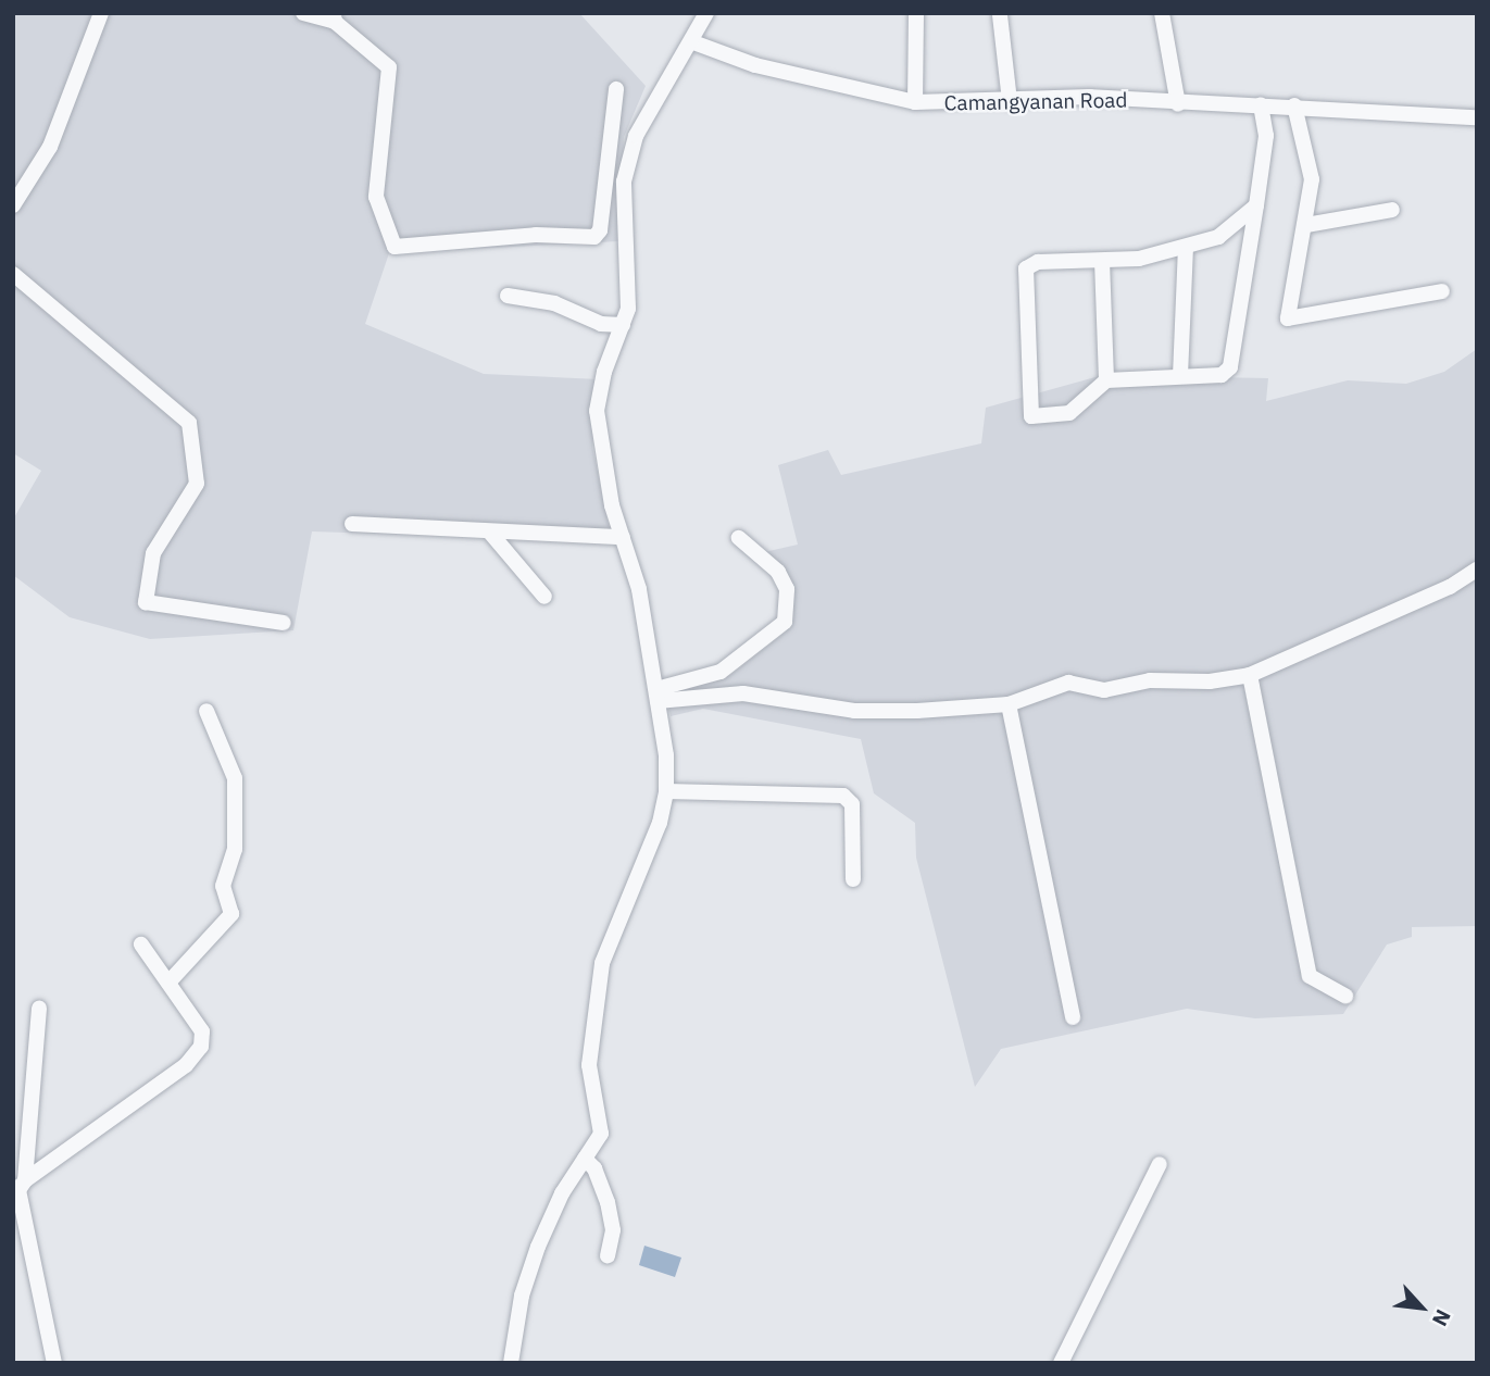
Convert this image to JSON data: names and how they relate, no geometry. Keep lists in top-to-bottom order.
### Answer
{
  "streets": {
    "street": ["Camangyanan Road"]
  },
  "north": "bottom right"
}
